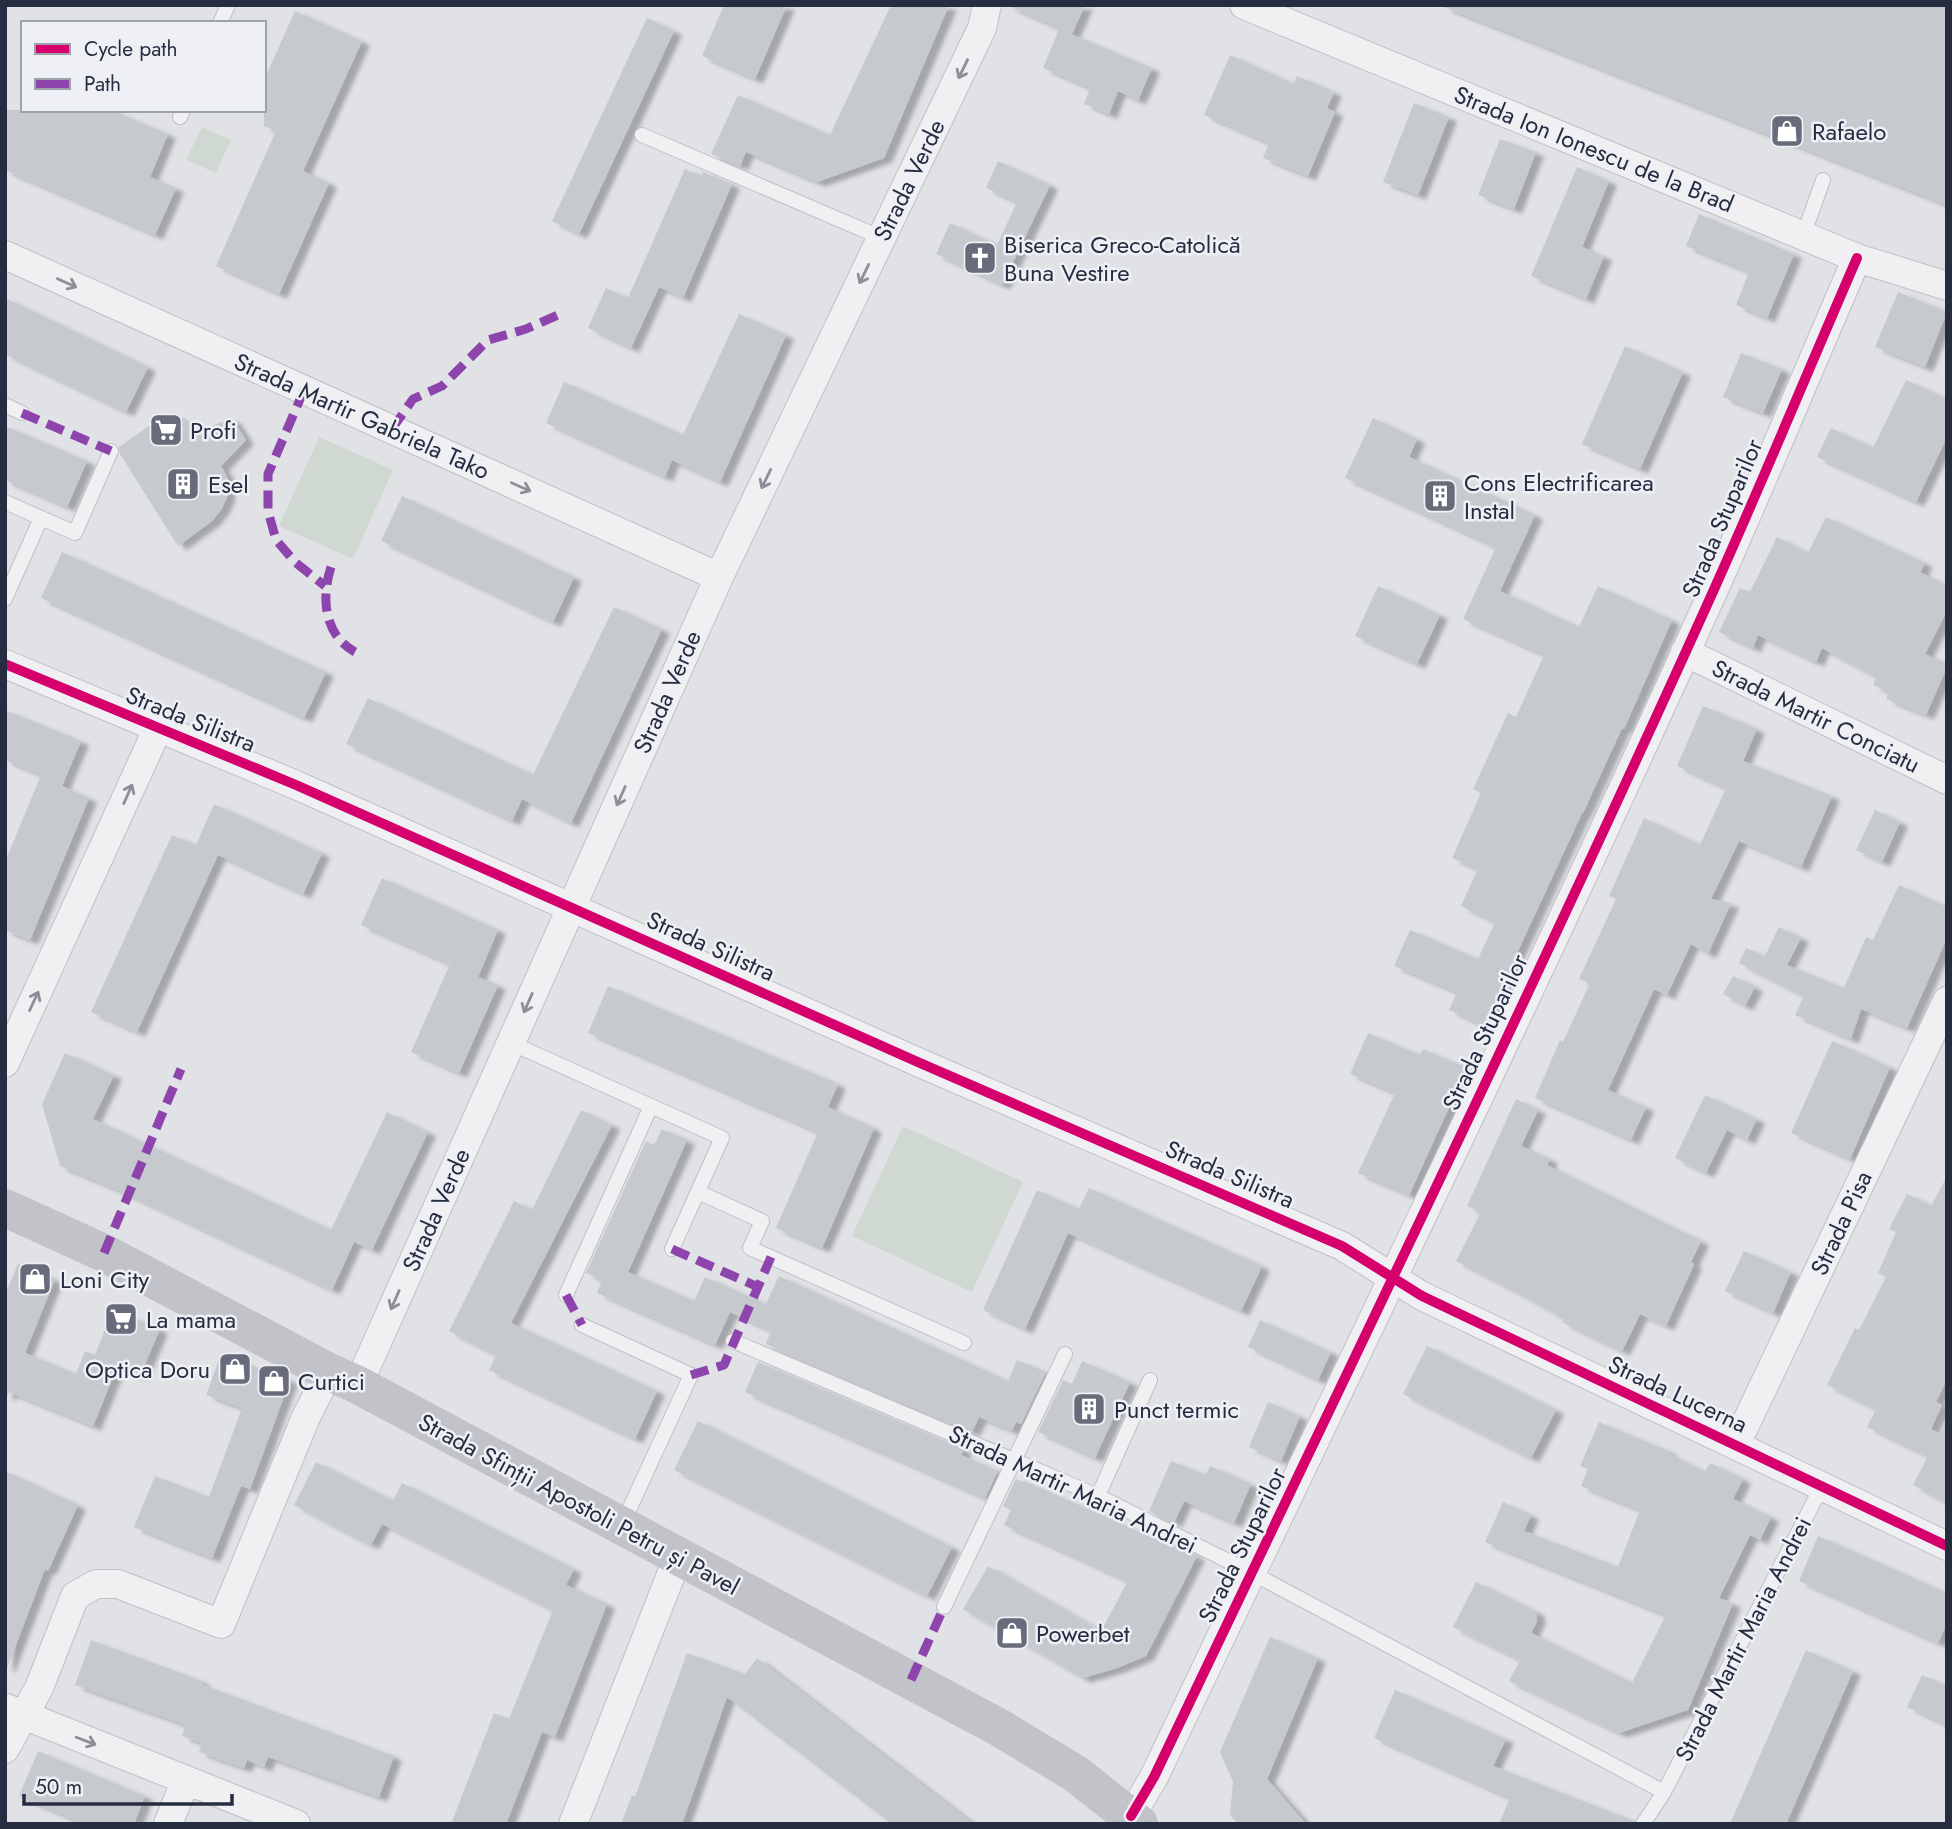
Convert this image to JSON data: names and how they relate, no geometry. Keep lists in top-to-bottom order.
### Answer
{
  "streets": {
    "main road": ["Strada Sfinții Apostoli Petru și Pavel"],
    "street": [
      "Strada Ion Ionescu de la Brad",
      "Strada Verde",
      "Strada Martir Gabriela Tako",
      "Strada Stuparilor",
      "Strada Martir Conciatu",
      "Strada Silistra",
      "Strada Pisa",
      "Strada Lucerna"
    ],
    "lane": ["Strada Martir Maria Andrei"]
  },
  "crossings": [
    ["Strada Ion Ionescu de la Brad", "Strada Stuparilor"],
    ["Strada Verde", "Strada Martir Gabriela Tako"],
    ["Strada Verde", "Strada Silistra"],
    ["Strada Verde", "Strada Sfinții Apostoli Petru și Pavel"],
    ["Strada Stuparilor", "Strada Martir Conciatu"],
    ["Strada Stuparilor", "Strada Silistra"],
    ["Strada Stuparilor", "Strada Lucerna"],
    ["Strada Stuparilor", "Strada Martir Maria Andrei"],
    ["Strada Stuparilor", "Strada Sfinții Apostoli Petru și Pavel"],
    ["Strada Silistra", "Strada Lucerna"],
    ["Strada Pisa", "Strada Lucerna"],
    ["Strada Lucerna", "Strada Martir Maria Andrei"]
  ],
  "one_way": ["Strada Verde", "Strada Martir Gabriela Tako"],
  "places": {
    "shop": [
      "Rafaelo",
      "Loni City",
      "Optica Doru",
      "Curtici",
      "Powerbet"
    ],
    "church": ["Biserica Greco-Catolică Buna Vestire"],
    "supermarket": ["Profi", "La mama"],
    "building": ["Esel", "Cons Electrificarea Instal", "Punct termic"]
  },
  "legend": ["Cycle path", "Path"],
  "scale_bar": "50 m"
}
